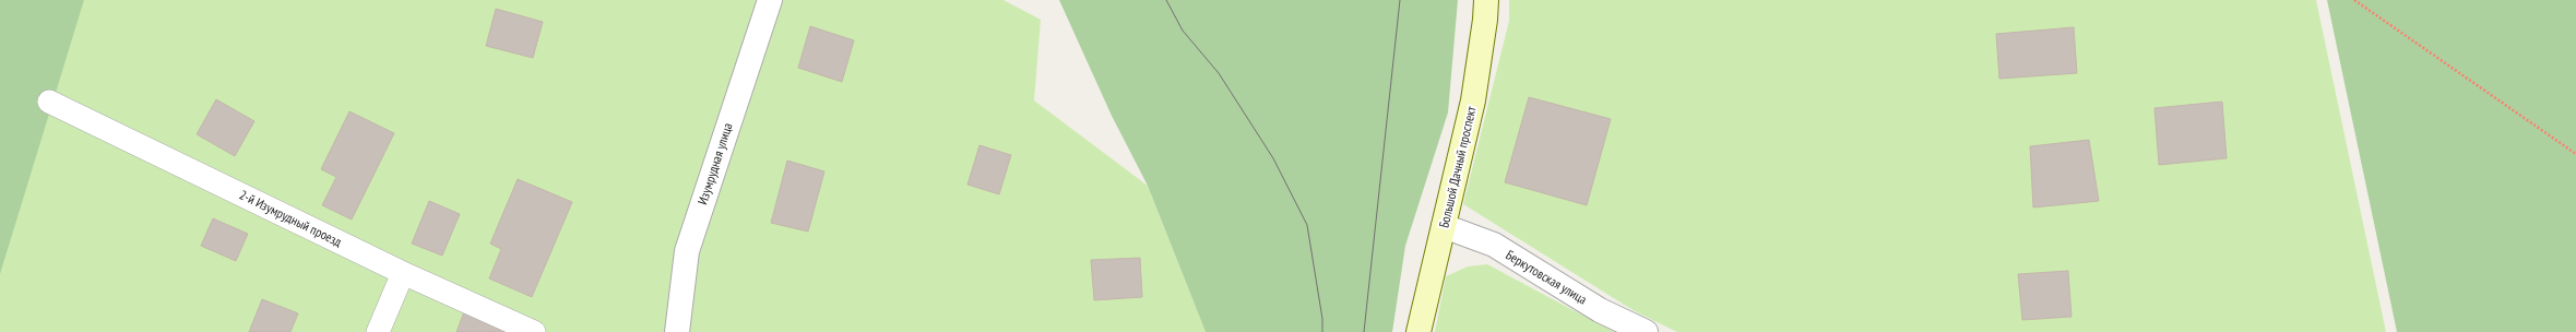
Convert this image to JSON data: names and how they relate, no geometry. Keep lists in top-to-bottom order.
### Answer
{
  "streets": {
    "main road": ["Большой Дачный проспект"],
    "street": ["Изумрудная улица", "Беркутовская улица"],
    "lane": ["2-й Изумрудный проезд"]
  },
  "crossings": [
    ["Большой Дачный проспект", "Беркутовская улица"]
  ]
}
